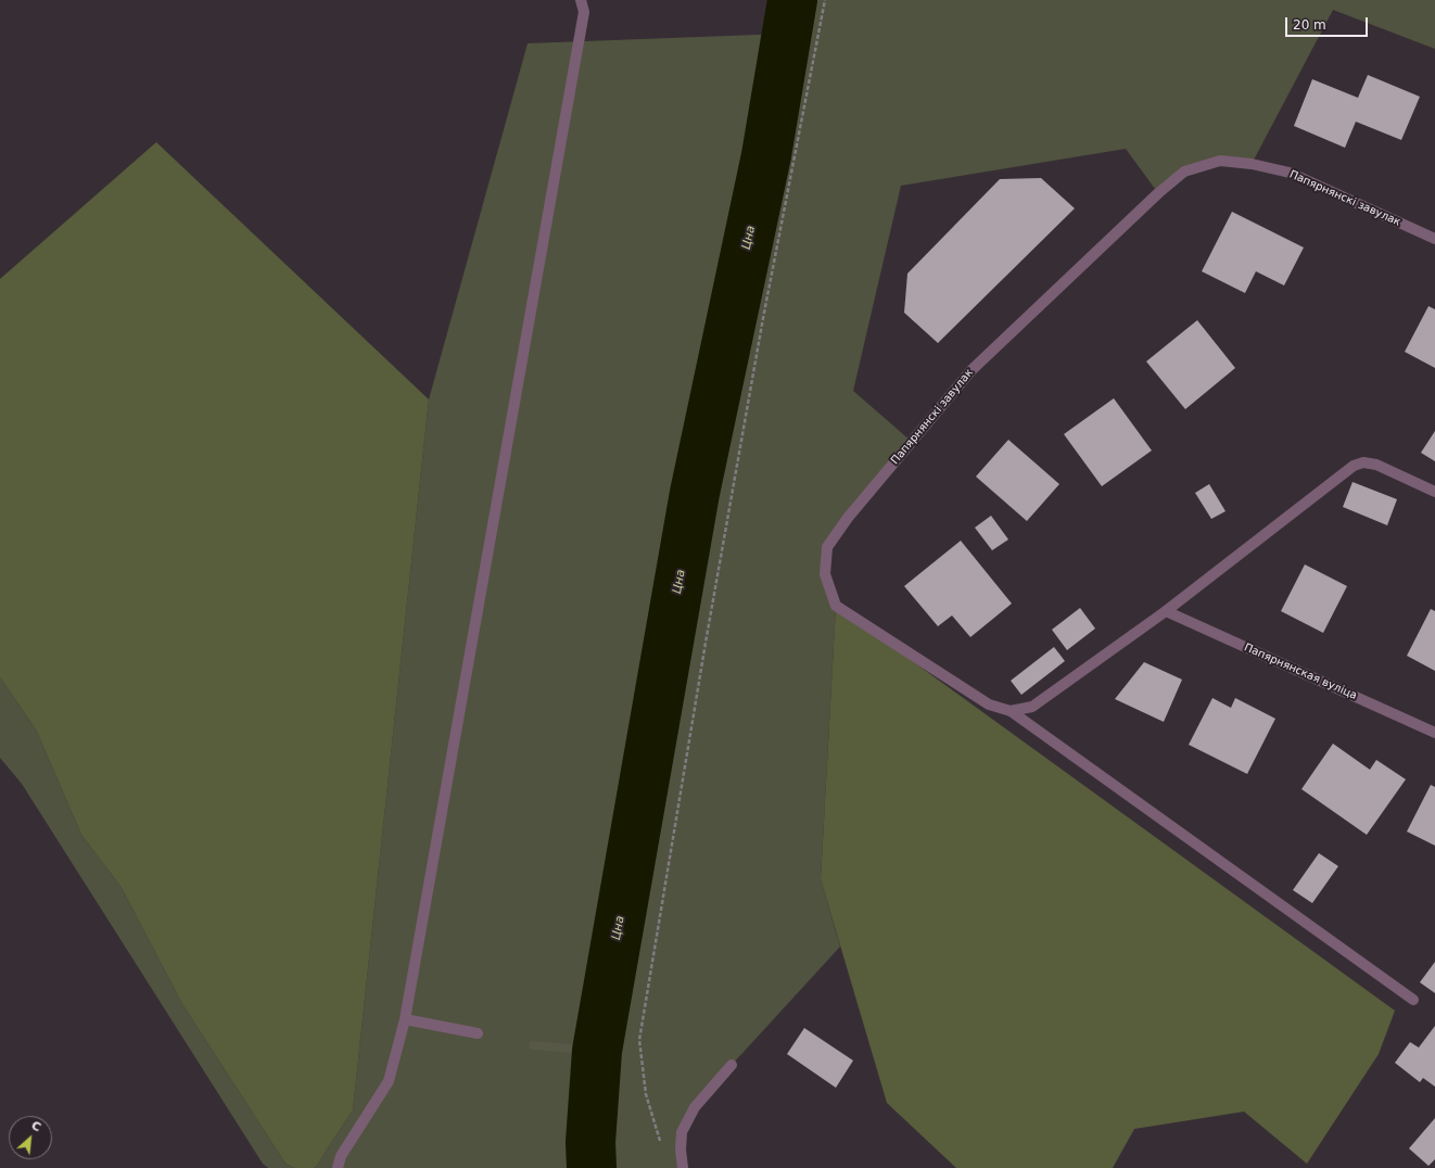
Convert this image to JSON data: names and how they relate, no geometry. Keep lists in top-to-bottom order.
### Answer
{
  "streets": {
    "street": ["Папярнянскі завулак", "Папярнянская вуліца"]
  },
  "crossings": [
    ["Папярнянскі завулак", "Папярнянская вуліца"]
  ],
  "water": ["Цна"],
  "scale_bar": "20 m",
  "north": "top right"
}
